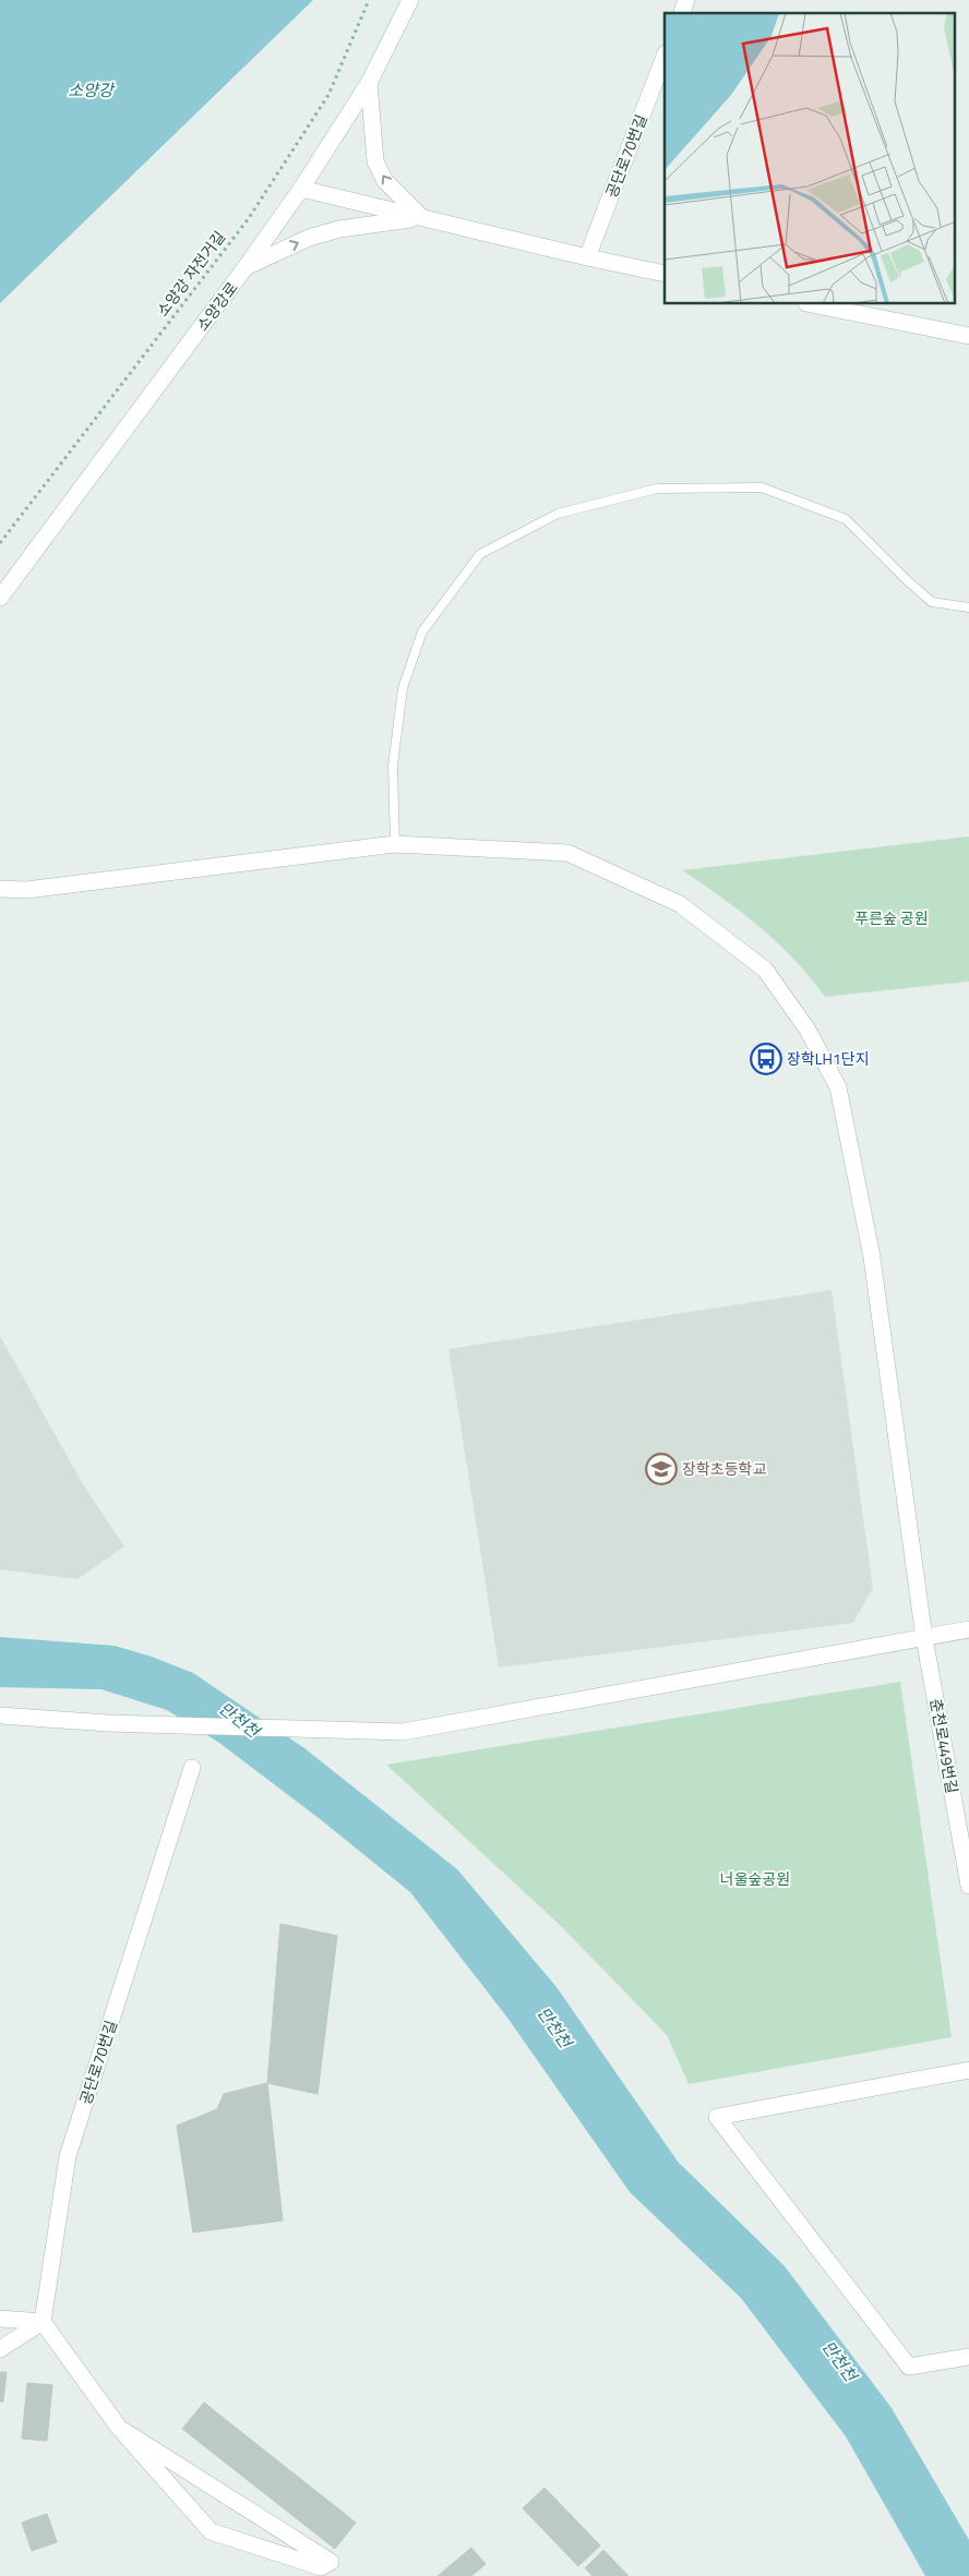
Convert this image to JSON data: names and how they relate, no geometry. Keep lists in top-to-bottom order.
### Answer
{
  "streets": {
    "street": ["공단로70번길", "소양강로", "춘천로449번길"],
    "path": ["소양강 자전거길"]
  },
  "water": ["소양강", "만천천"],
  "parks": ["푸른숲 공원", "너울숲공원"],
  "places": {
    "bus stop": ["장학LH1단지"],
    "school or university": ["장학초등학교"]
  }
}
